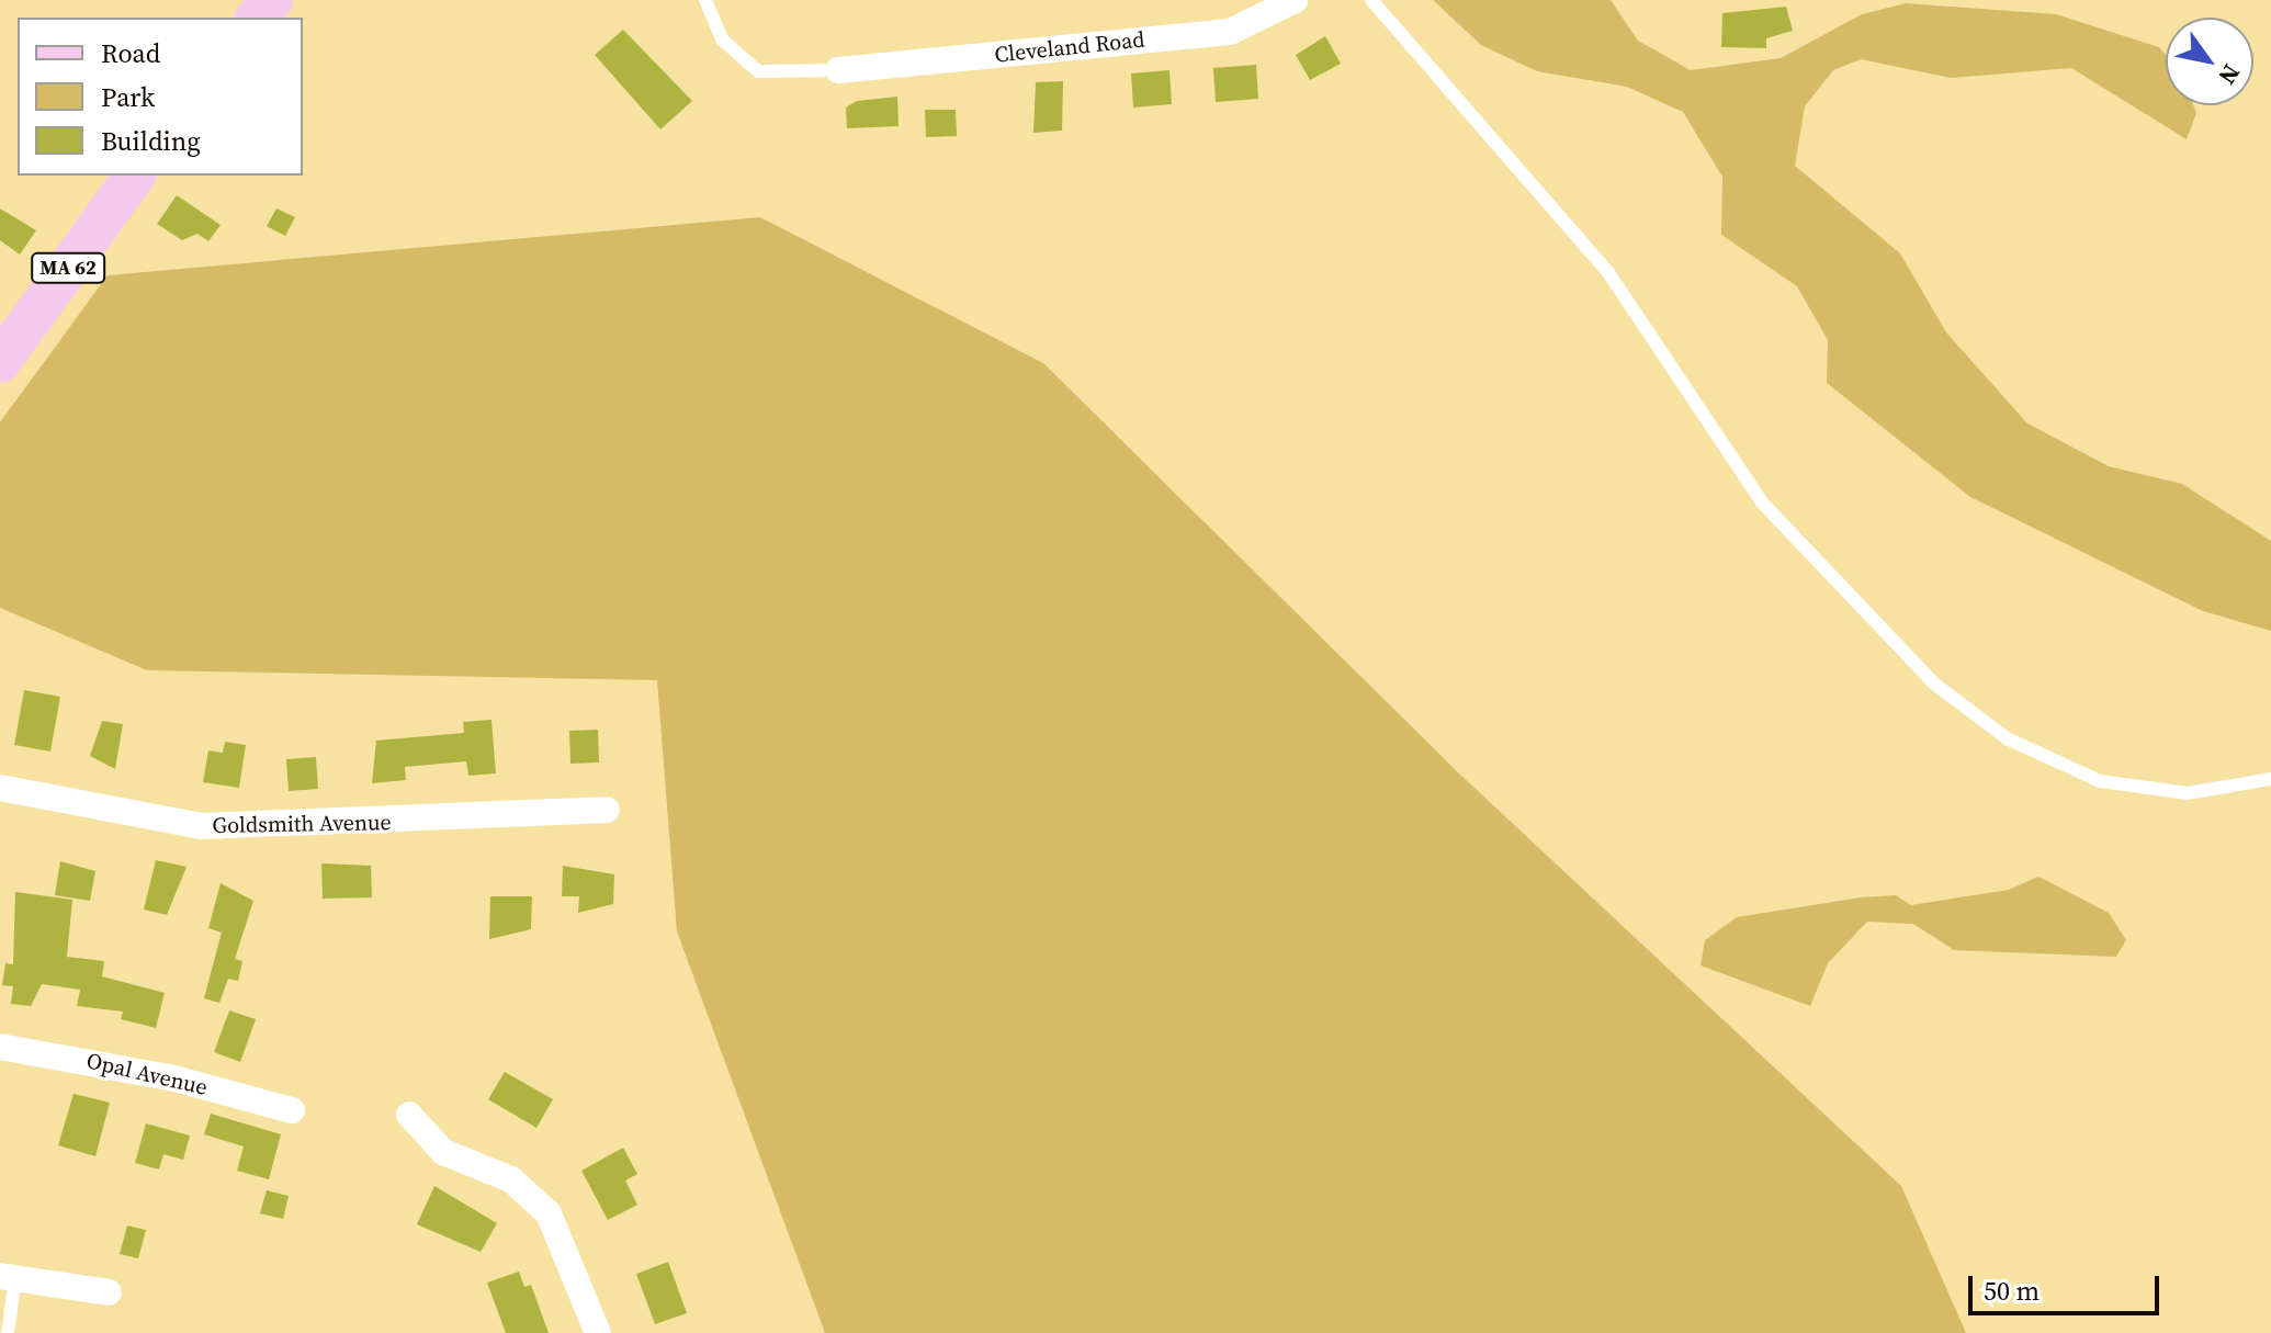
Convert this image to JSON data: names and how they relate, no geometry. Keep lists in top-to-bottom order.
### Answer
{
  "streets": {
    "main road": ["MA 62"],
    "street": ["Cleveland Road", "Goldsmith Avenue", "Opal Avenue"]
  },
  "legend": ["Road", "Park", "Building"],
  "scale_bar": "50 m",
  "north": "bottom right"
}
